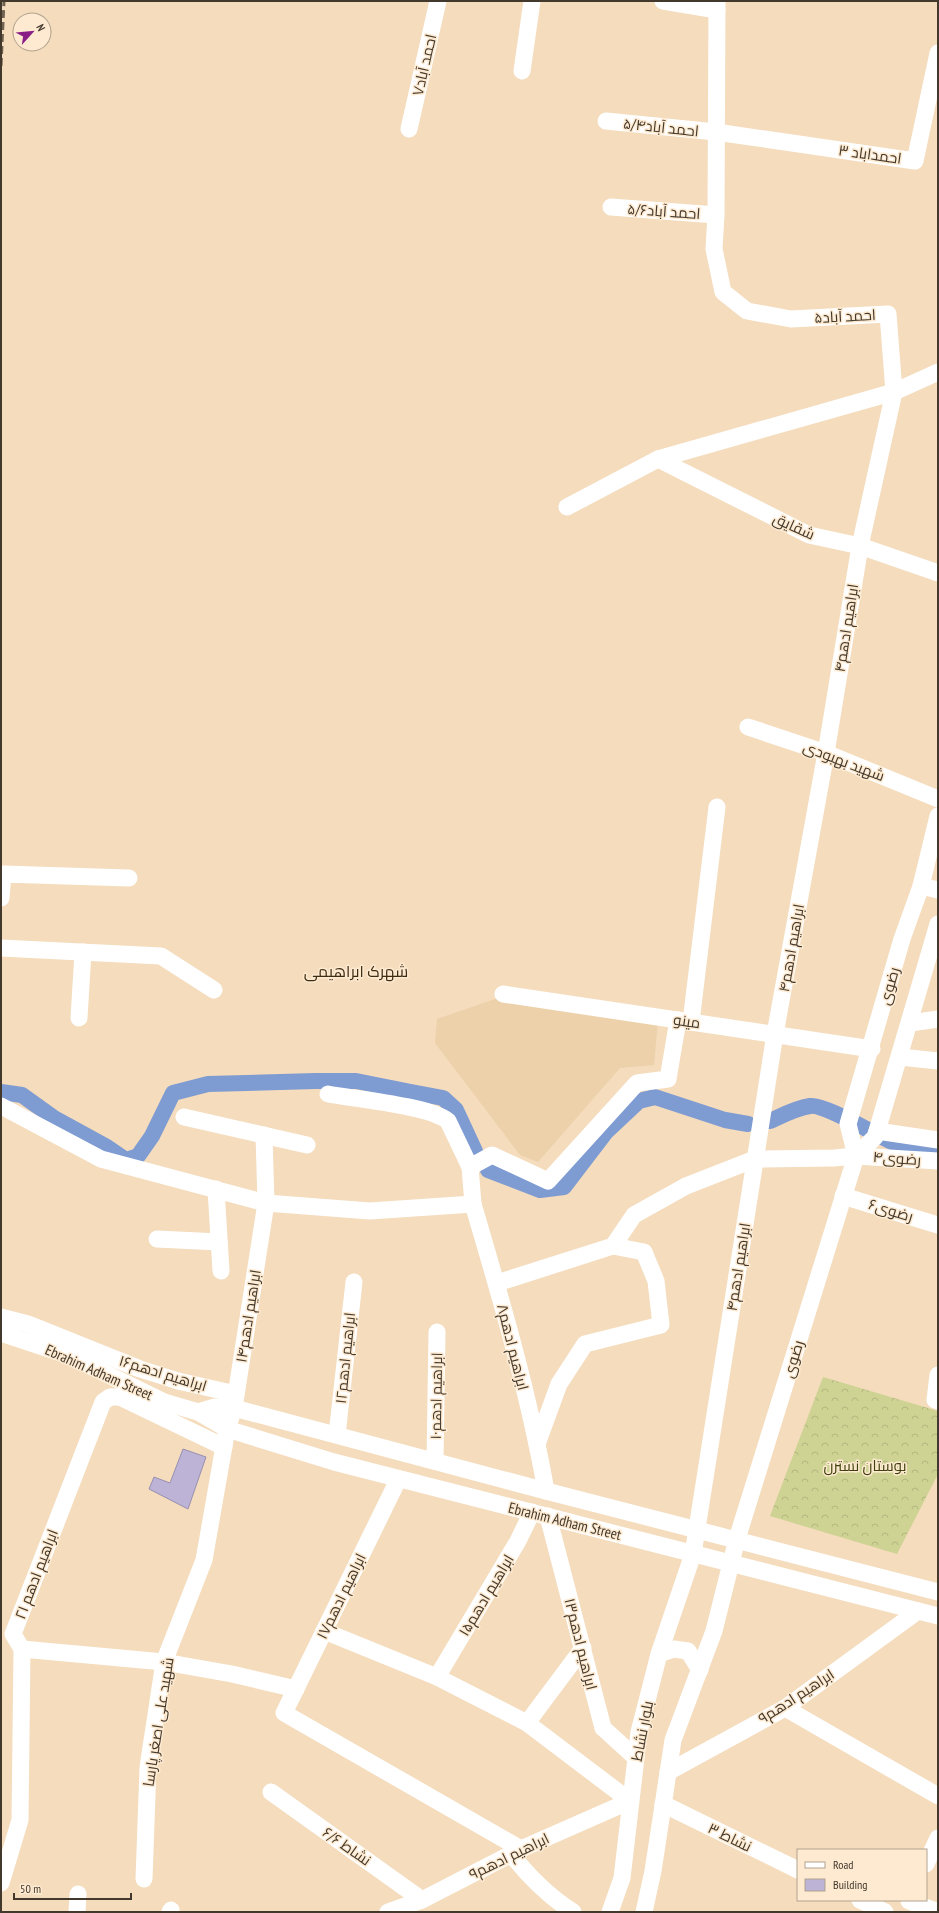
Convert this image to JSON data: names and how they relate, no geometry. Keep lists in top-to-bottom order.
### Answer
{
  "streets": {
    "street": [
      "احمد آباد۷",
      "احمد آباد۵/۴",
      "احمداباد ۳",
      "احمد آباد۵/۶",
      "احمد آباد۵",
      "شقایق",
      "ابراهیم ادهم۴",
      "شهید بهبودی",
      "رضوی",
      "مینو",
      "رضوی۴",
      "رضوی۶",
      "ابراهیم ادهم۱۴",
      "ابراهیم ادهم۸",
      "ابراهیم ادهم۱۲",
      "Ebrahim Adham Street",
      "ابراهیم ادهم۱۶",
      "ابراهیم ادهم۱۰",
      "ابراهیم ادهم ۲۱",
      "ابراهیم ادهم۱۵",
      "ابراهیم ادهم۱۷",
      "ابراهیم ادهم۱۳",
      "ابراهیم ادهم۹",
      "شهید علی اصغر پارسا",
      "بلوار نشاط",
      "نشاط ۳",
      "نشاط ۶/۶"
    ]
  },
  "crossings": [
    ["احمد آباد۵/۴", "احمداباد ۳"],
    ["احمد آباد۵/۴", "احمد آباد۵"],
    ["احمداباد ۳", "احمد آباد۵"],
    ["احمد آباد۵/۶", "احمد آباد۵"],
    ["احمد آباد۵", "ابراهیم ادهم۴"],
    ["شقایق", "ابراهیم ادهم۴"],
    ["ابراهیم ادهم۴", "شهید بهبودی"],
    ["ابراهیم ادهم۴", "مینو"],
    ["ابراهیم ادهم۴", "رضوی۴"],
    ["ابراهیم ادهم۴", "Ebrahim Adham Street"],
    ["ابراهیم ادهم۴", "بلوار نشاط"],
    ["رضوی", "مینو"],
    ["رضوی", "رضوی۴"],
    ["رضوی", "رضوی۶"],
    ["رضوی", "Ebrahim Adham Street"],
    ["ابراهیم ادهم۱۴", "Ebrahim Adham Street"],
    ["ابراهیم ادهم۱۴", "ابراهیم ادهم۱۶"],
    ["ابراهیم ادهم۱۴", "شهید علی اصغر پارسا"],
    ["ابراهیم ادهم۸", "Ebrahim Adham Street"],
    ["ابراهیم ادهم۱۲", "Ebrahim Adham Street"],
    ["Ebrahim Adham Street", "ابراهیم ادهم۱۶"],
    ["Ebrahim Adham Street", "ابراهیم ادهم۱۰"],
    ["Ebrahim Adham Street", "ابراهیم ادهم۱۵"],
    ["Ebrahim Adham Street", "ابراهیم ادهم۱۷"],
    ["Ebrahim Adham Street", "ابراهیم ادهم۱۳"],
    ["Ebrahim Adham Street", "ابراهیم ادهم۹"],
    ["Ebrahim Adham Street", "شهید علی اصغر پارسا"],
    ["Ebrahim Adham Street", "بلوار نشاط"],
    ["ابراهیم ادهم ۲۱", "شهید علی اصغر پارسا"],
    ["ابراهیم ادهم۱۵", "ابراهیم ادهم۱۳"],
    ["ابراهیم ادهم۱۷", "ابراهیم ادهم۹"],
    ["ابراهیم ادهم۱۳", "بلوار نشاط"],
    ["ابراهیم ادهم۹", "بلوار نشاط"],
    ["ابراهیم ادهم۹", "نشاط ۶/۶"]
  ],
  "districts": ["شهرک ابراهیمی"],
  "parks": ["بوستان نسترن"],
  "legend": ["Road", "Building"],
  "scale_bar": "50 m",
  "north": "top right"
}
